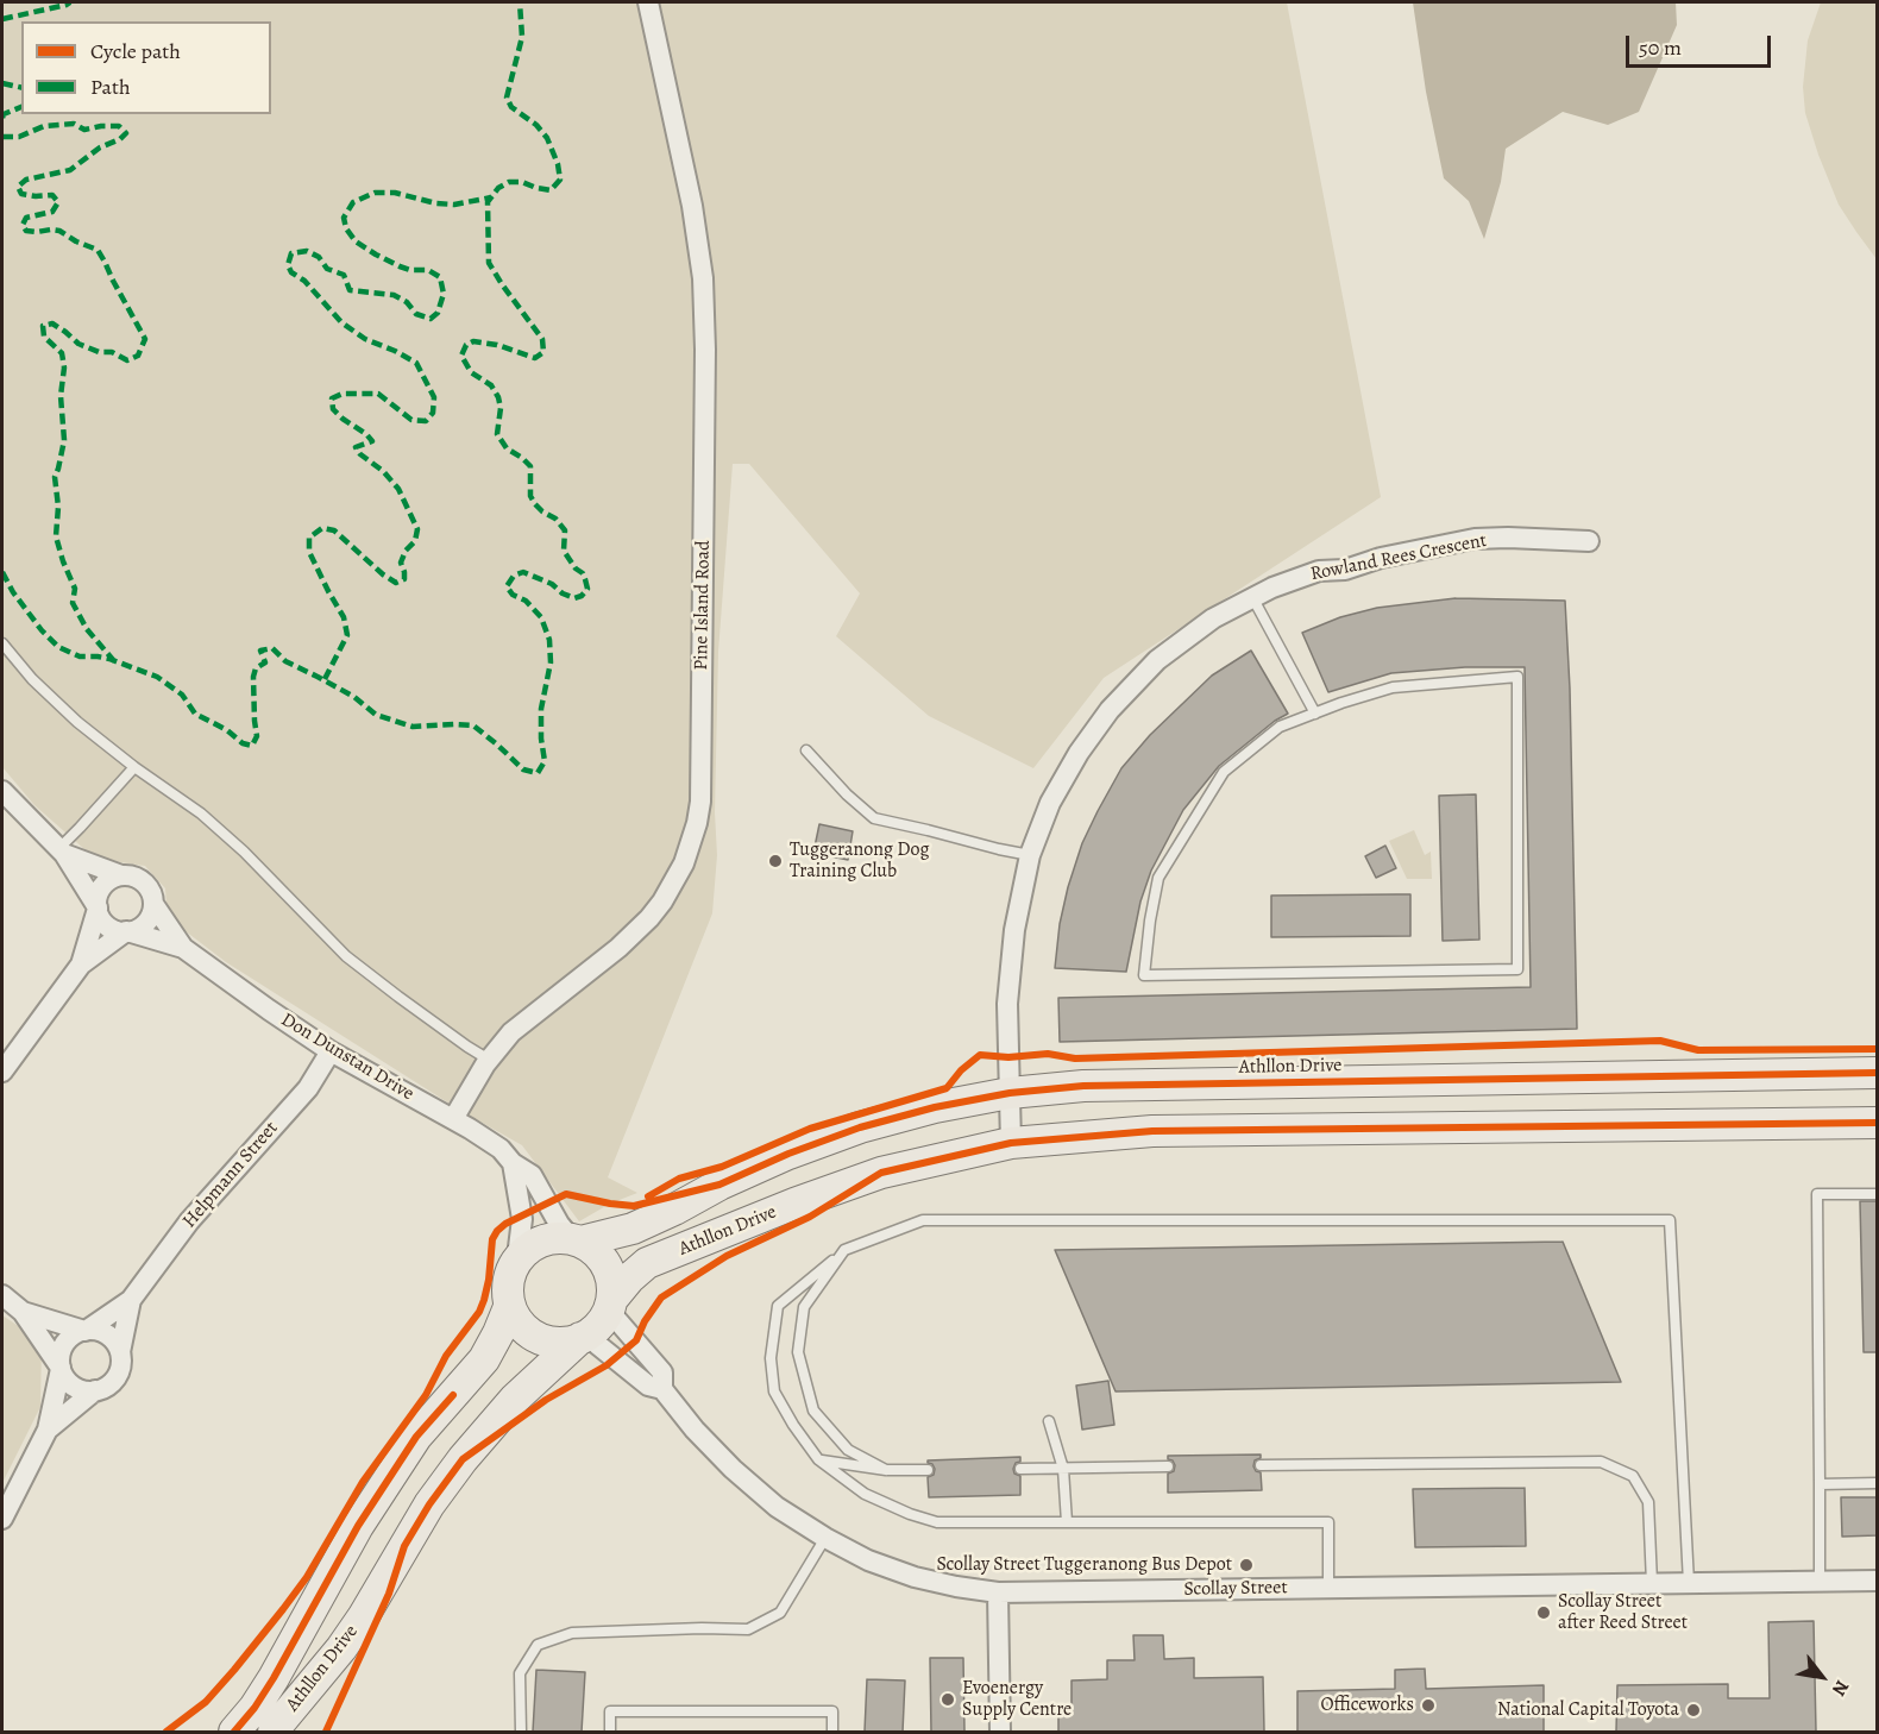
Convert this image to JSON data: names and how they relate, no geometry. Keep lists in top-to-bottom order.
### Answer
{
  "streets": {
    "main road": ["Athllon Drive"],
    "street": [
      "Rowland Rees Crescent",
      "Pine Island Road",
      "Don Dunstan Drive",
      "Helpmann Street",
      "Scollay Street"
    ]
  },
  "crossings": [
    ["Rowland Rees Crescent", "Athllon Drive"],
    ["Pine Island Road", "Don Dunstan Drive"],
    ["Don Dunstan Drive", "Athllon Drive"],
    ["Don Dunstan Drive", "Helpmann Street"],
    ["Don Dunstan Drive", "Scollay Street"],
    ["Athllon Drive", "Scollay Street"]
  ],
  "places": [
    "Tuggeranong Dog Training Club",
    "Scollay Street Tuggeranong Bus Depot",
    "Scollay Street after Reed Street",
    "Evoenergy Supply Centre",
    "Officeworks",
    "National Capital Toyota"
  ],
  "legend": ["Cycle path", "Path"],
  "scale_bar": "50 m",
  "north": "bottom right"
}
